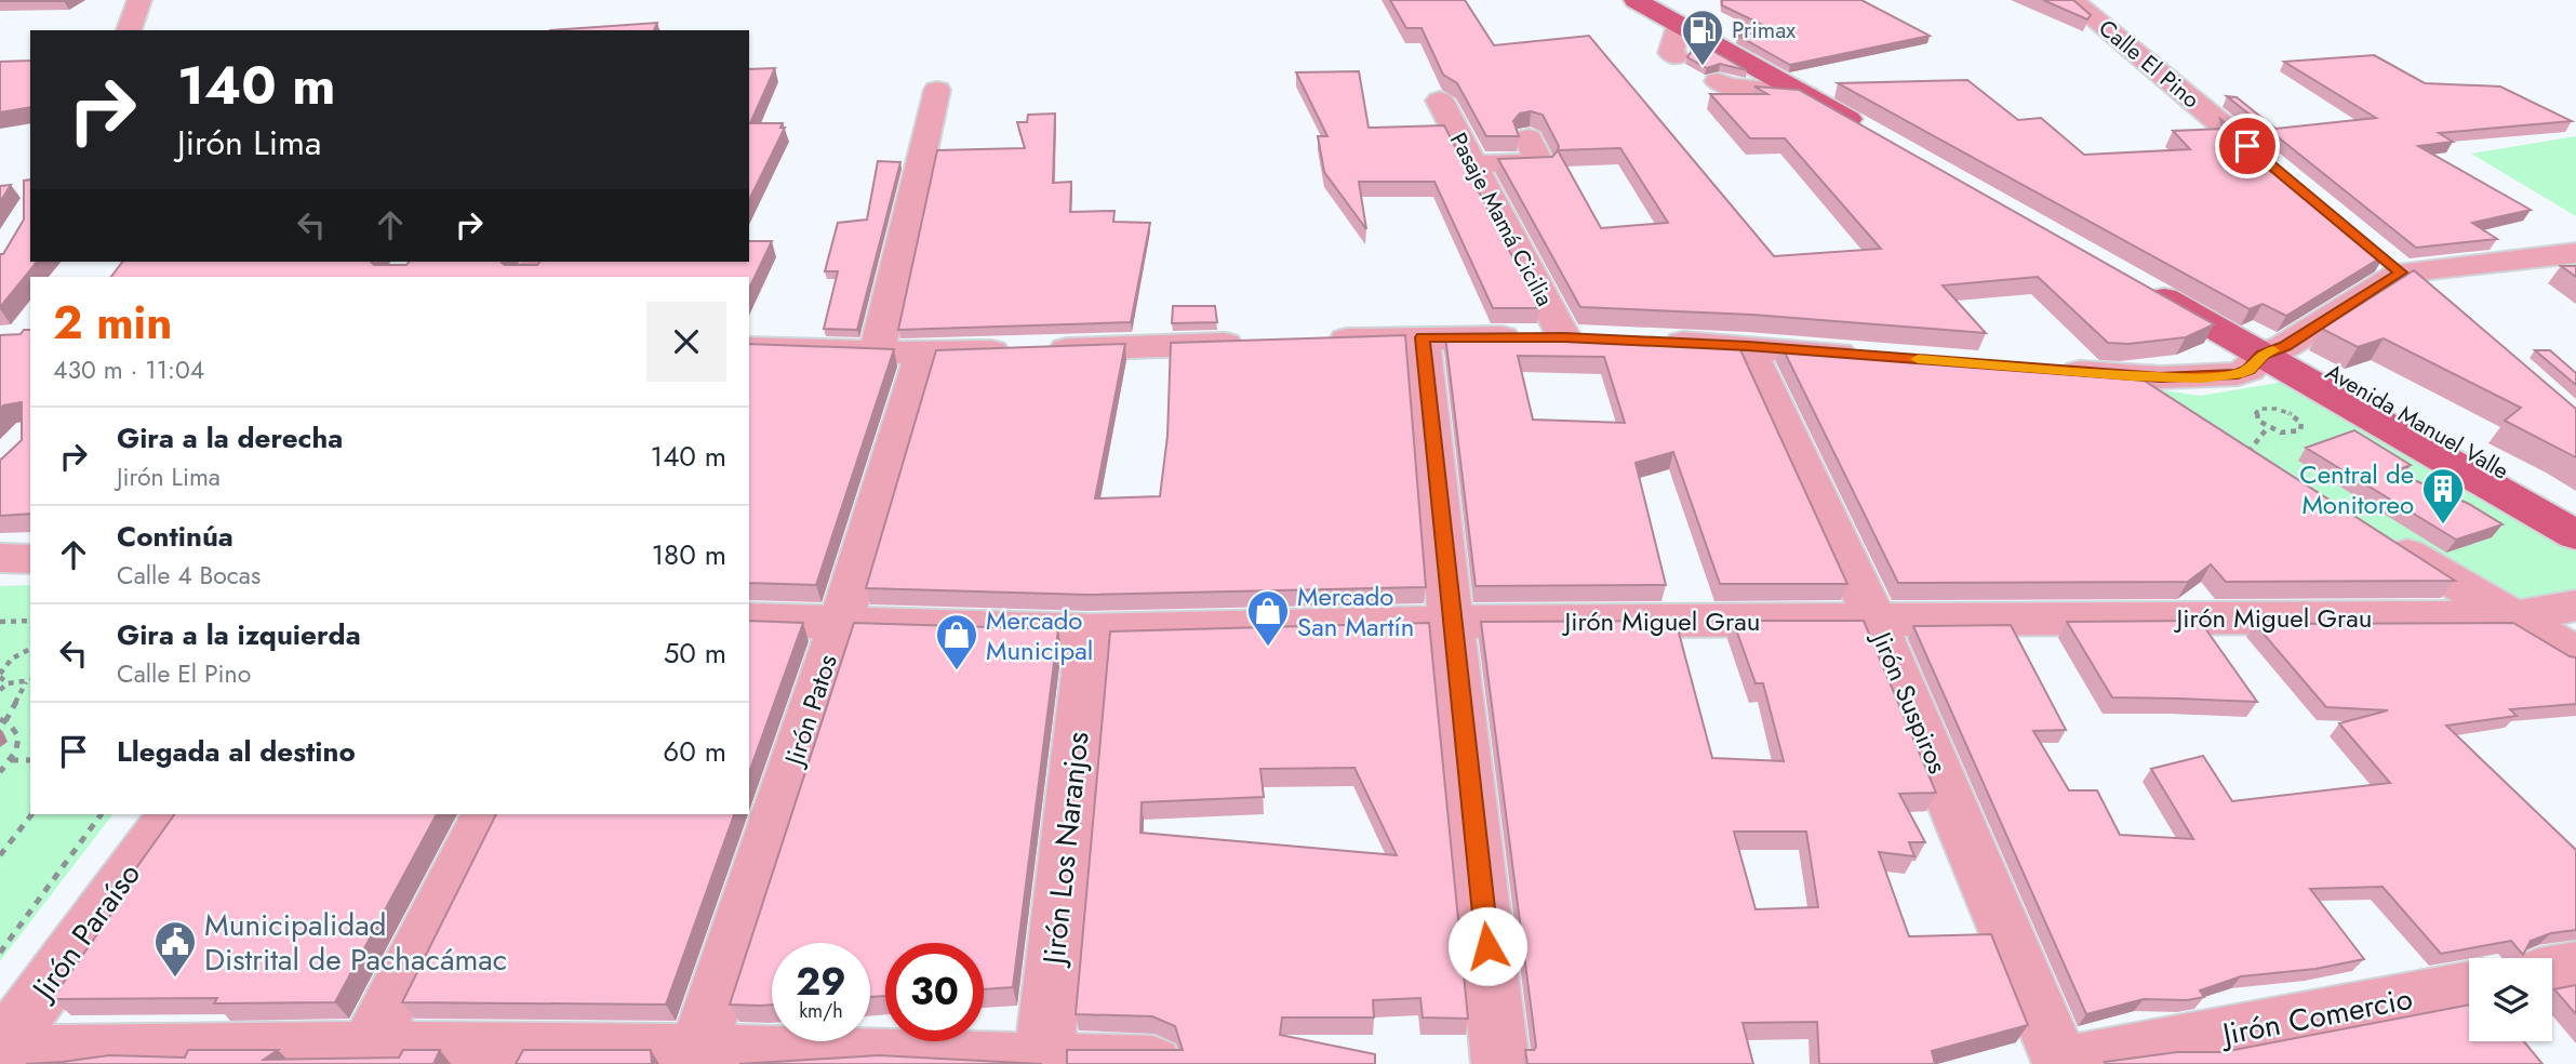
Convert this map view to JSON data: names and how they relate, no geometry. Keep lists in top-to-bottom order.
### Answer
{
  "streets": {
    "main road": ["Avenida Manuel Valle"],
    "street": [
      "Calle El Pino",
      "Pasaje Mamá Cicilia",
      "Jirón Miguel Grau",
      "Jirón Suspiros",
      "Jirón Patos",
      "Jirón Los Naranjos",
      "Jirón Paraíso",
      "Jirón Comercio"
    ]
  },
  "crossings": [
    ["Jirón Miguel Grau", "Jirón Suspiros"],
    ["Jirón Miguel Grau", "Jirón Patos"],
    ["Jirón Miguel Grau", "Jirón Los Naranjos"],
    ["Jirón Suspiros", "Jirón Comercio"]
  ],
  "places": {
    "fuel station": ["Primax"],
    "building": ["Central de Monitoreo"],
    "shop": ["Mercado San Martín", "Mercado Municipal"],
    "public building": ["Municipalidad Distrital de Pachacámac"]
  },
  "page": {
    "turn": ["140 m", "Jirón Lima"],
    "heading": ["2 min", "430 m · 11:04"],
    "list": [
      {
        "name": "Gira a la derecha",
        "note": "Jirón Lima",
        "value": "140 m"
      },
      {
        "name": "Continúa",
        "note": "Calle 4 Bocas",
        "value": "180 m"
      },
      {
        "name": "Gira a la izquierda",
        "note": "Calle El Pino",
        "value": "50 m"
      },
      {
        "name": "Llegada al destino",
        "value": "60 m"
      }
    ],
    "speed": "29 km/h",
    "limit": "30"
  }
}
